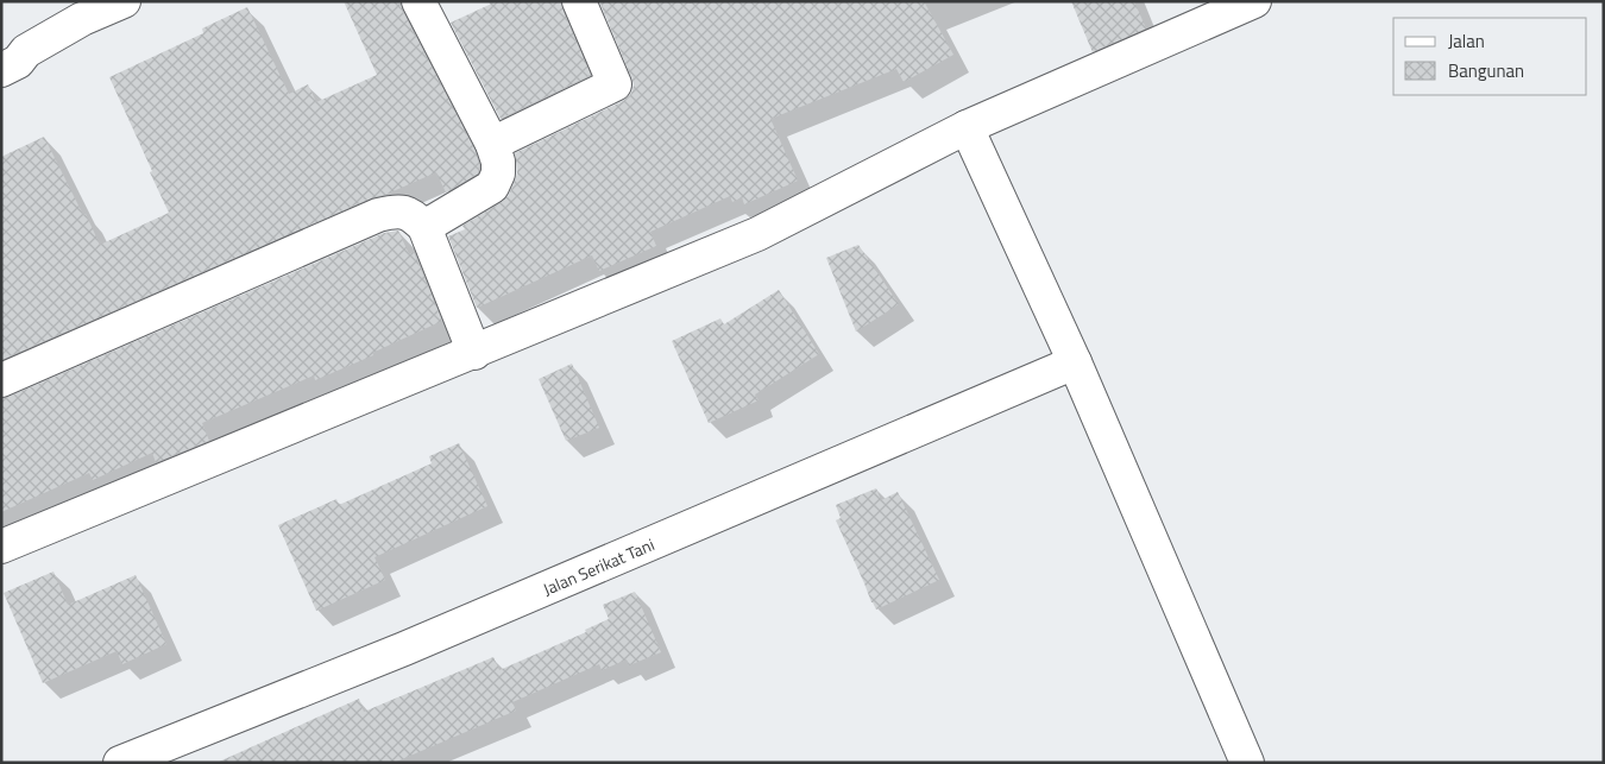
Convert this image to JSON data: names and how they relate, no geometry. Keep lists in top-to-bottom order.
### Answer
{
  "streets": {
    "street": ["Jalan Serikat Tani"]
  },
  "legend": ["Jalan", "Bangunan"]
}
